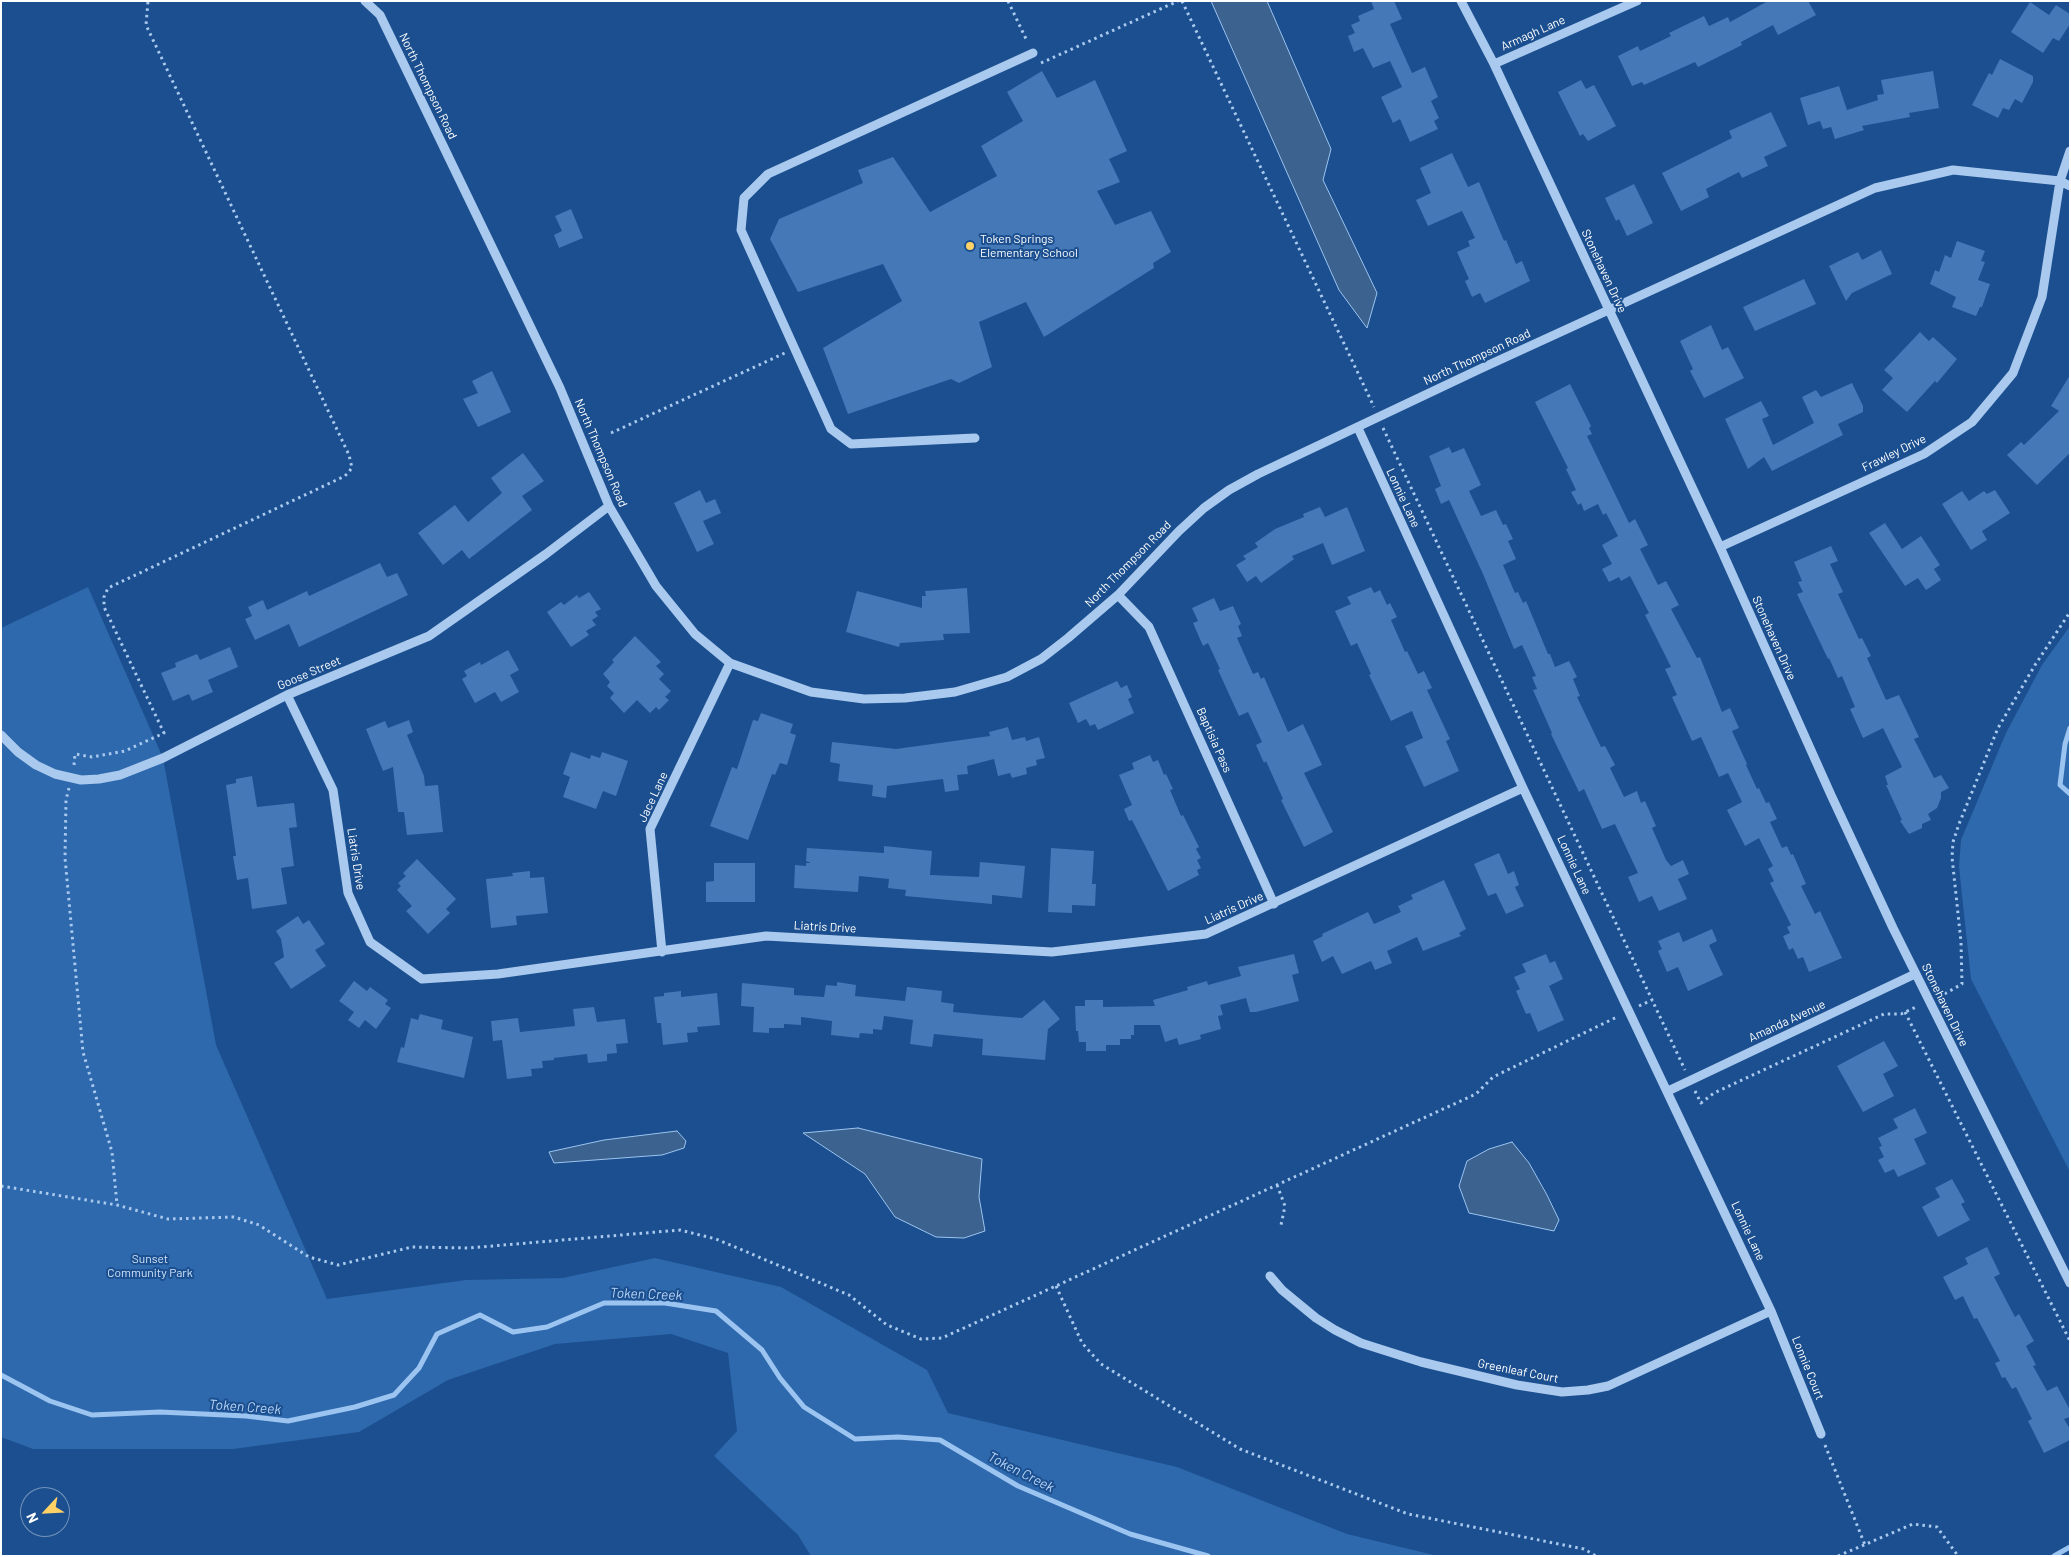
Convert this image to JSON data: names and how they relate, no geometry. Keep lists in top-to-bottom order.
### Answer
{
  "streets": {
    "street": [
      "Armagh Lane",
      "North Thompson Road",
      "Stonehaven Drive",
      "Frawley Drive",
      "Lonnie Lane",
      "Goose Street",
      "Baptisia Pass",
      "Jace Lane",
      "Liatris Drive",
      "Amanda Avenue",
      "Lonnie Court",
      "Greenleaf Court"
    ]
  },
  "crossings": [
    ["Armagh Lane", "Stonehaven Drive"],
    ["North Thompson Road", "Stonehaven Drive"],
    ["North Thompson Road", "Frawley Drive"],
    ["North Thompson Road", "Lonnie Lane"],
    ["North Thompson Road", "Goose Street"],
    ["North Thompson Road", "Baptisia Pass"],
    ["North Thompson Road", "Jace Lane"],
    ["Stonehaven Drive", "Frawley Drive"],
    ["Stonehaven Drive", "Amanda Avenue"],
    ["Lonnie Lane", "Liatris Drive"],
    ["Lonnie Lane", "Amanda Avenue"],
    ["Lonnie Lane", "Lonnie Court"],
    ["Lonnie Lane", "Greenleaf Court"],
    ["Goose Street", "Liatris Drive"],
    ["Baptisia Pass", "Liatris Drive"],
    ["Jace Lane", "Liatris Drive"],
    ["Lonnie Court", "Greenleaf Court"]
  ],
  "water": ["Token Creek"],
  "parks": ["Sunset Community Park"],
  "places": ["Token Springs Elementary School"],
  "north": "bottom left"
}
